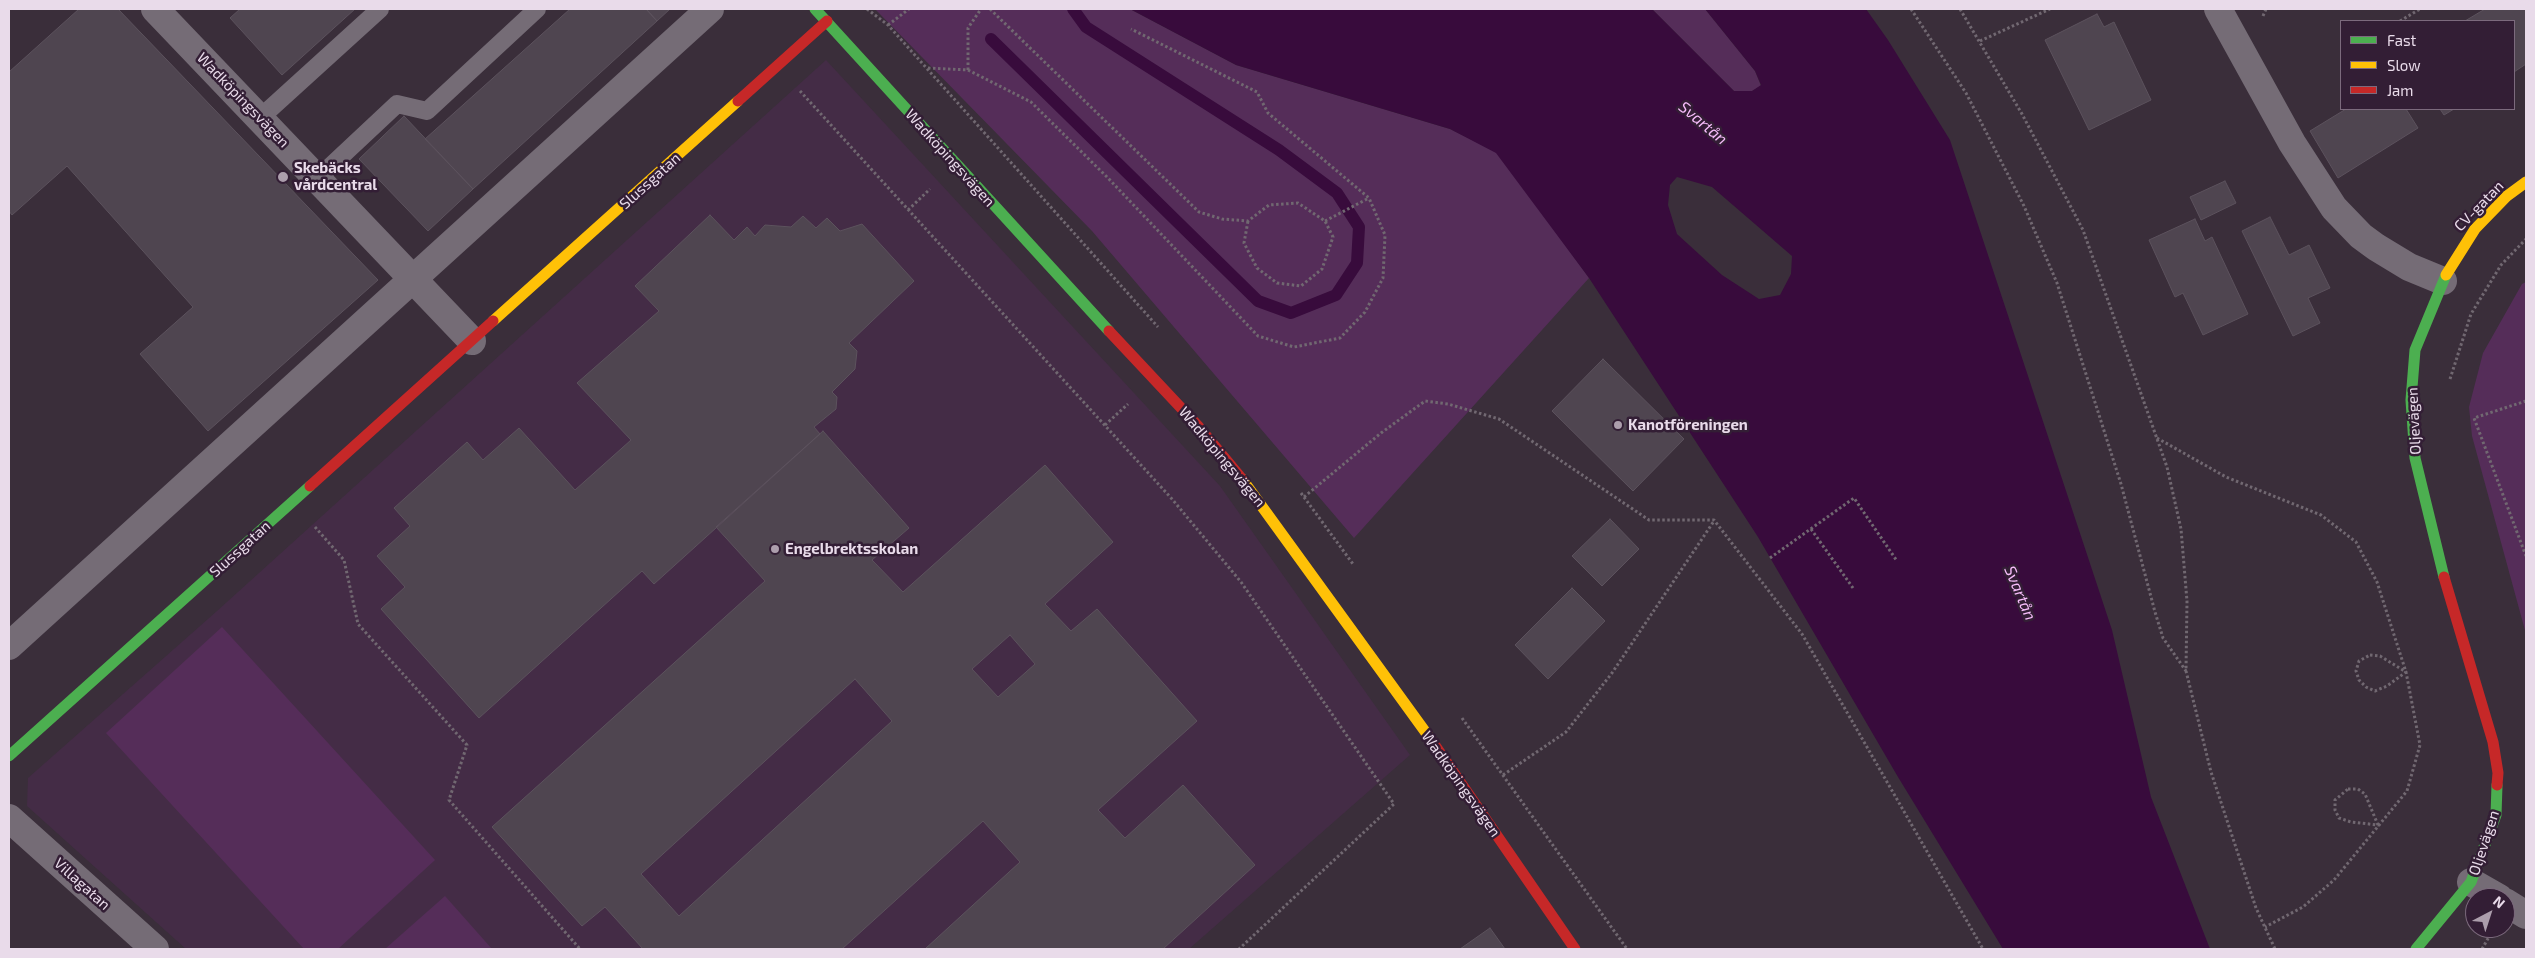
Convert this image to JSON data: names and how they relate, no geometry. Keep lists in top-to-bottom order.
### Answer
{
  "streets": {
    "street": [
      "Wadköpingsvägen",
      "Slussgatan",
      "CV-gatan",
      "Oljevägen",
      "Villagatan"
    ]
  },
  "crossings": [
    ["Wadköpingsvägen", "Slussgatan"],
    ["CV-gatan", "Oljevägen"]
  ],
  "water": ["Svartån"],
  "places": ["Skebäcks vårdcentral", "Kanotföreningen", "Engelbrektsskolan"],
  "legend": ["Fast", "Slow", "Jam"],
  "north": "top right"
}
